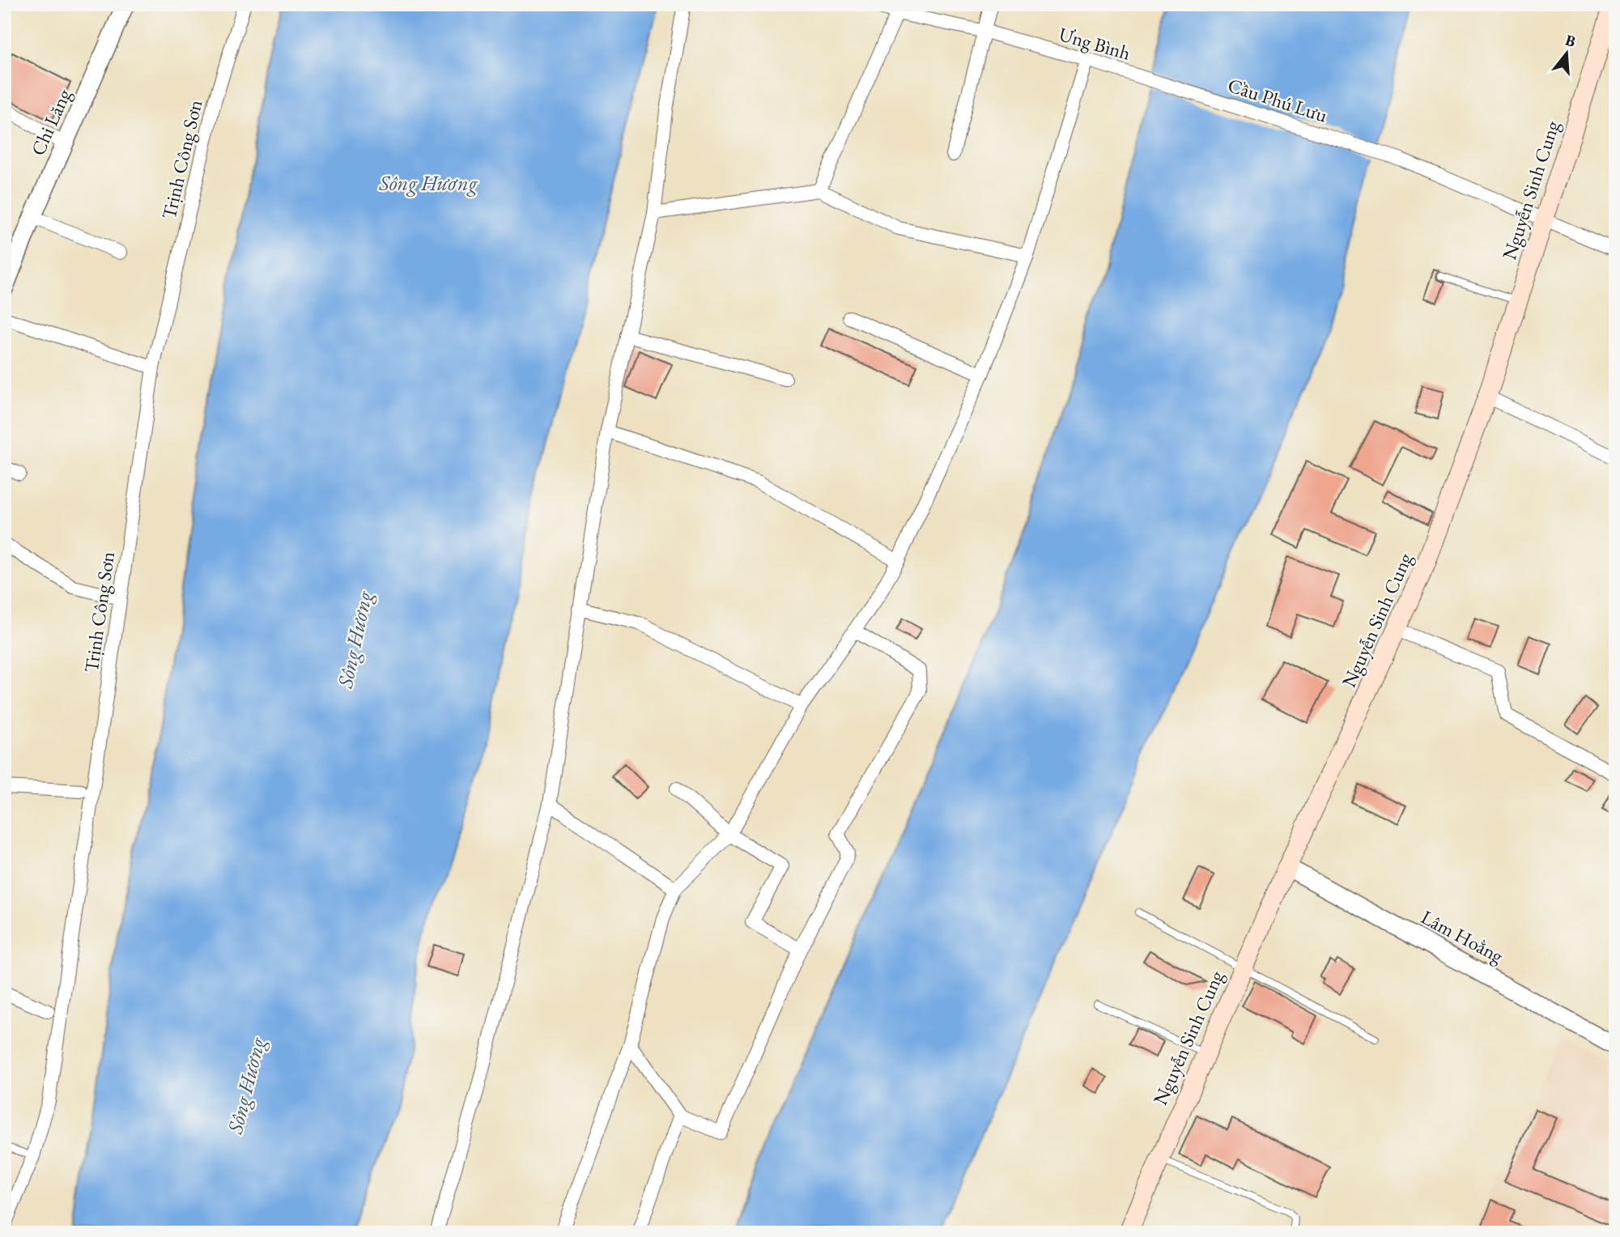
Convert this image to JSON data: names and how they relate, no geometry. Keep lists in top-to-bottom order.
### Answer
{
  "streets": {
    "main road": ["Nguyễn Sinh Cung"],
    "street": [
      "Ưng Bình",
      "Cầu Phú Lưu",
      "Chi Lăng",
      "Trịnh Công Sơn",
      "Lâm Hoằng"
    ]
  },
  "crossings": [
    ["Ưng Bình", "Cầu Phú Lưu"],
    ["Cầu Phú Lưu", "Nguyễn Sinh Cung"],
    ["Nguyễn Sinh Cung", "Lâm Hoằng"]
  ],
  "water": ["Sông Hương"],
  "north": "top"
}
